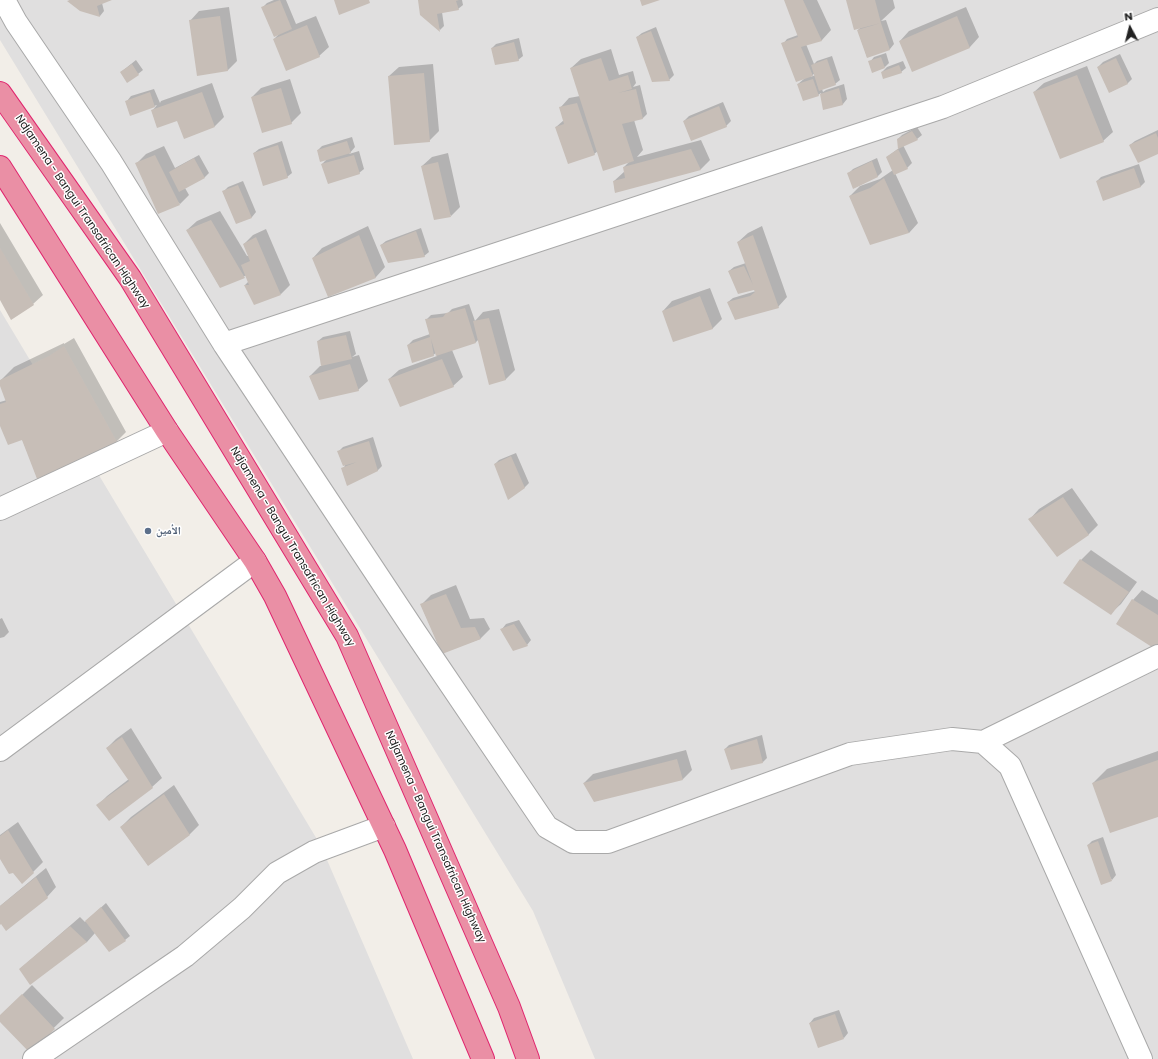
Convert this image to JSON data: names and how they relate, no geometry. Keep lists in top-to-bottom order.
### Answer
{
  "streets": {
    "highway": ["Ndjamena - Bangui Transafrican Highway"]
  },
  "places": ["الأمين"],
  "north": "top"
}
